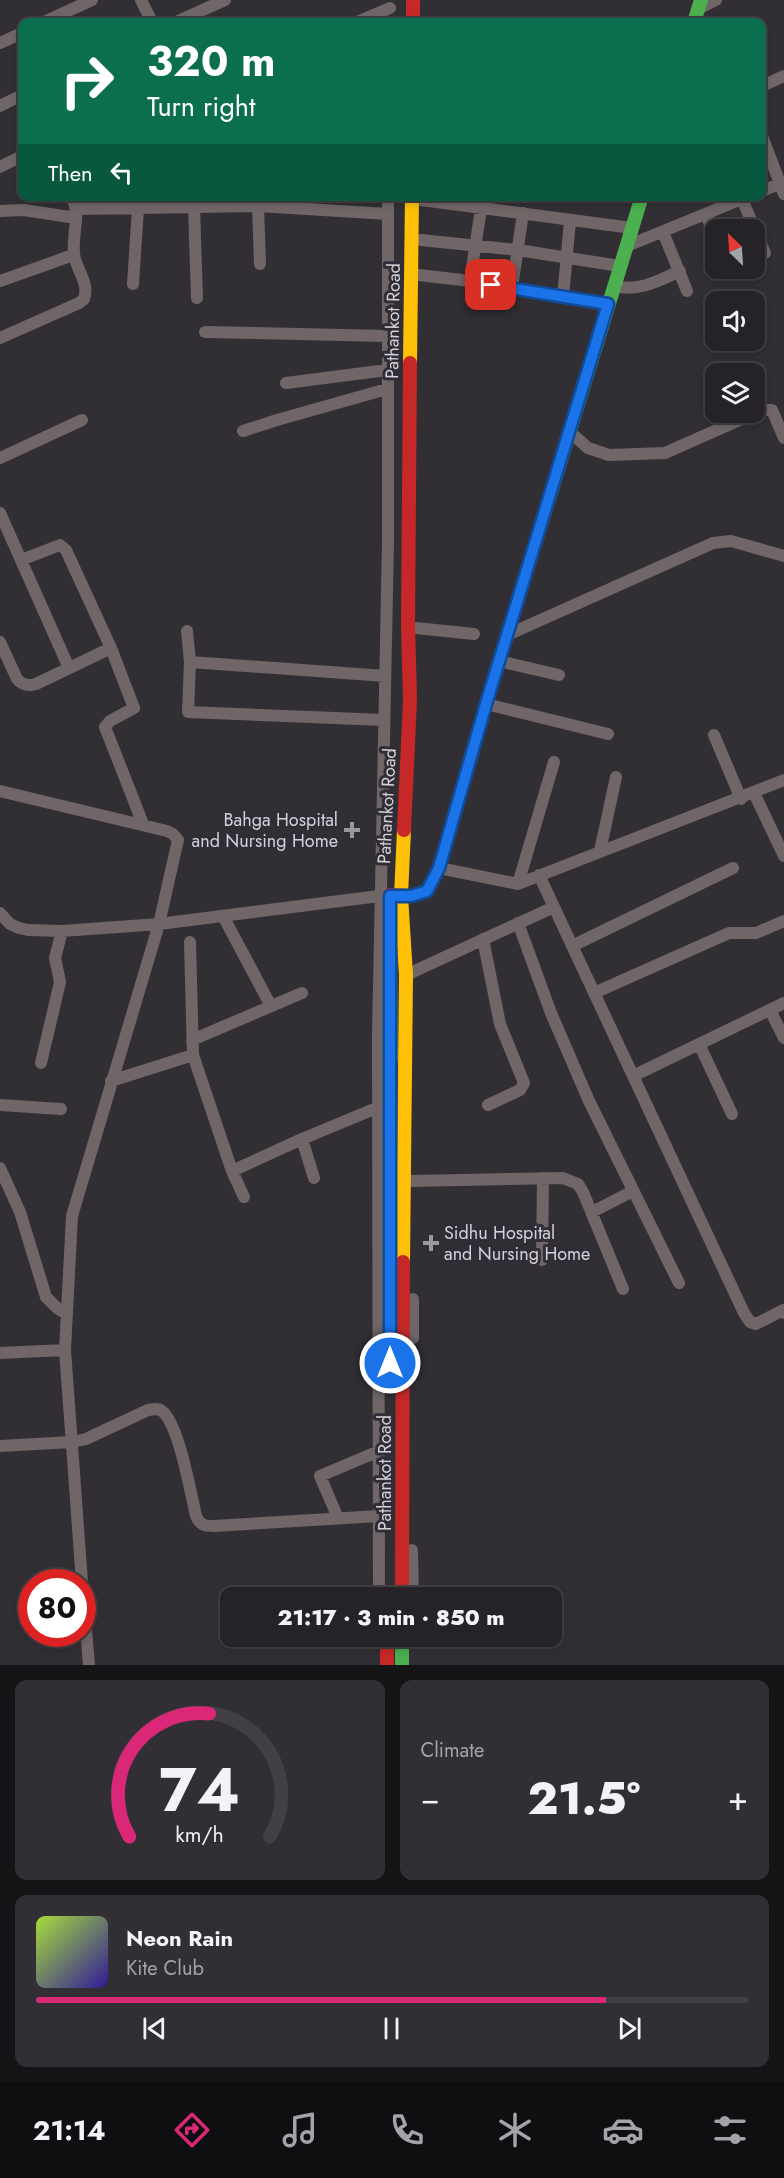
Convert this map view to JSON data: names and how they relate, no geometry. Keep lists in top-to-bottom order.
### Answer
{
  "streets": {
    "main road": ["Pathankot Road"]
  },
  "places": {
    "health": ["Bahga Hospital and Nursing Home", "Sidhu Hospital and Nursing Home"]
  },
  "north": "top left",
  "page": {
    "turn": ["320 m", "Turn right"],
    "then": "Then",
    "limit": "80",
    "trip": "21:17 · 3 min · 850 m",
    "tile": "Climate",
    "heat": ["−", "21.5°", "+"],
    "song": ["Neon Rain", "Kite Club"],
    "tabs": "21:14",
    "gauge": ["74", "km/h"]
  }
}
